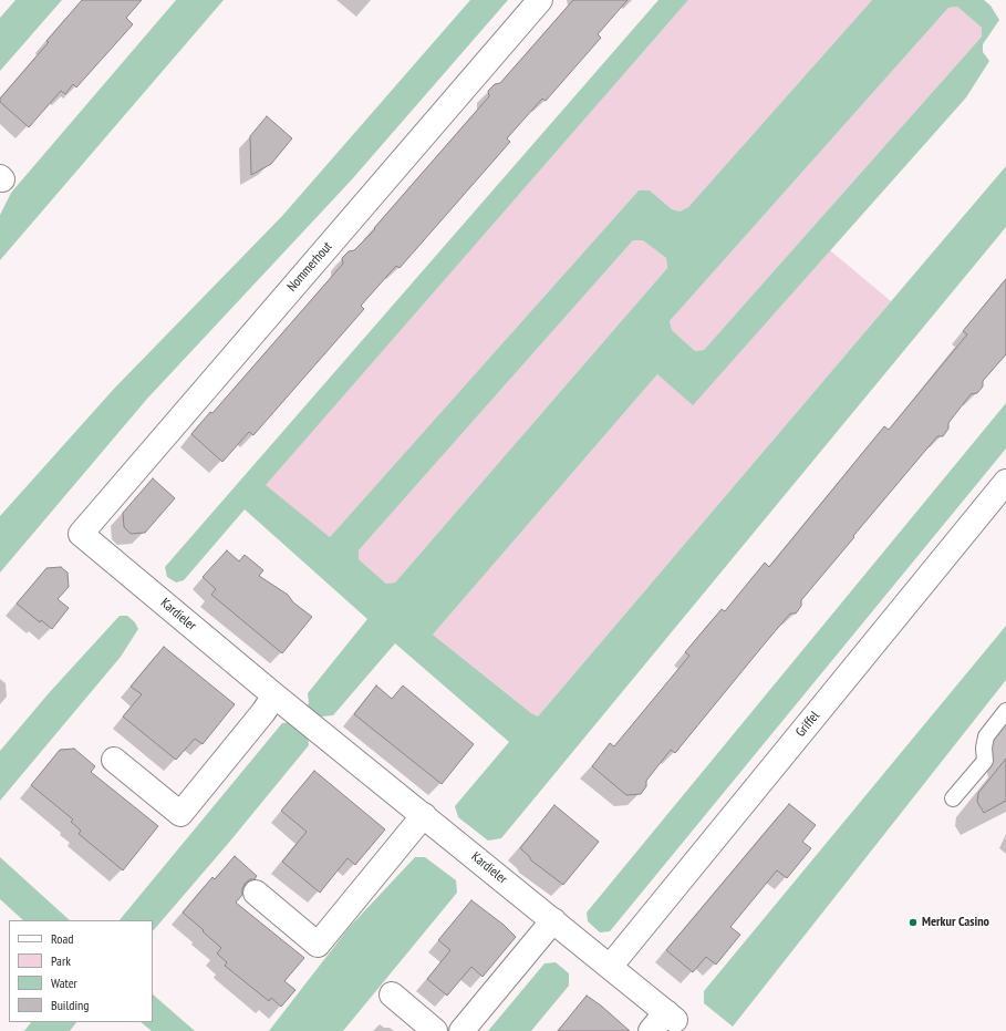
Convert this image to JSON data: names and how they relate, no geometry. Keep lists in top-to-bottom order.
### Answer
{
  "streets": {
    "street": ["Nommerhout", "Kardieler", "Griffel"]
  },
  "crossings": [
    ["Nommerhout", "Kardieler"],
    ["Kardieler", "Griffel"]
  ],
  "places": ["Merkur Casino"],
  "legend": [
    "Road",
    "Park",
    "Water",
    "Building"
  ]
}
